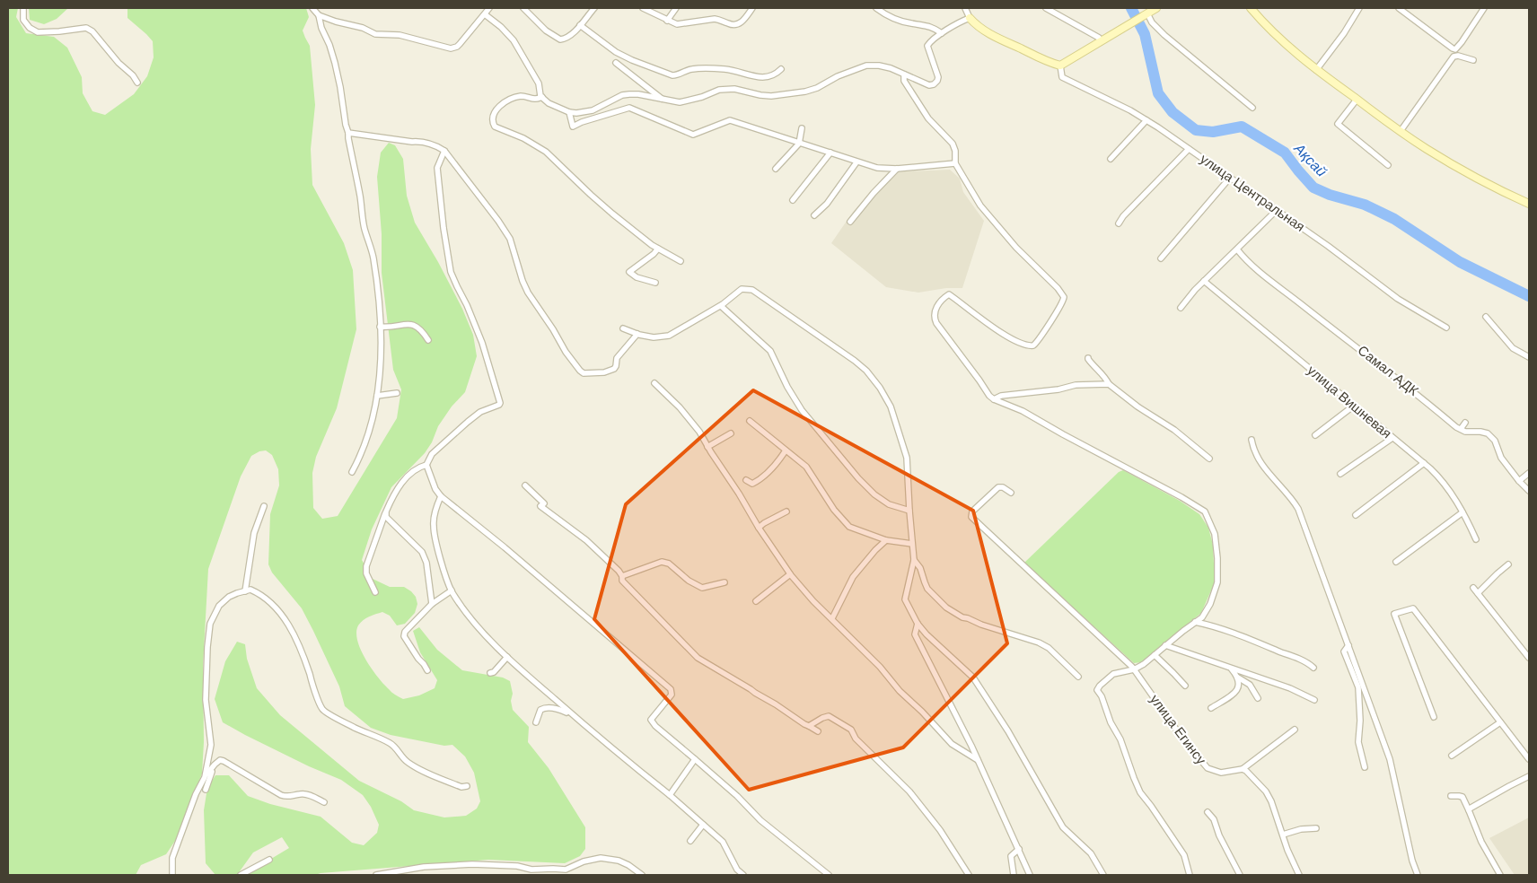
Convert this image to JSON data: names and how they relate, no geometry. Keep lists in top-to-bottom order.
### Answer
{
  "streets": {
    "street": [
      "улица Центральная",
      "Самал АДК",
      "улица Вишневая",
      "улица Егинсу"
    ]
  },
  "water": ["Ақсай"]
}
